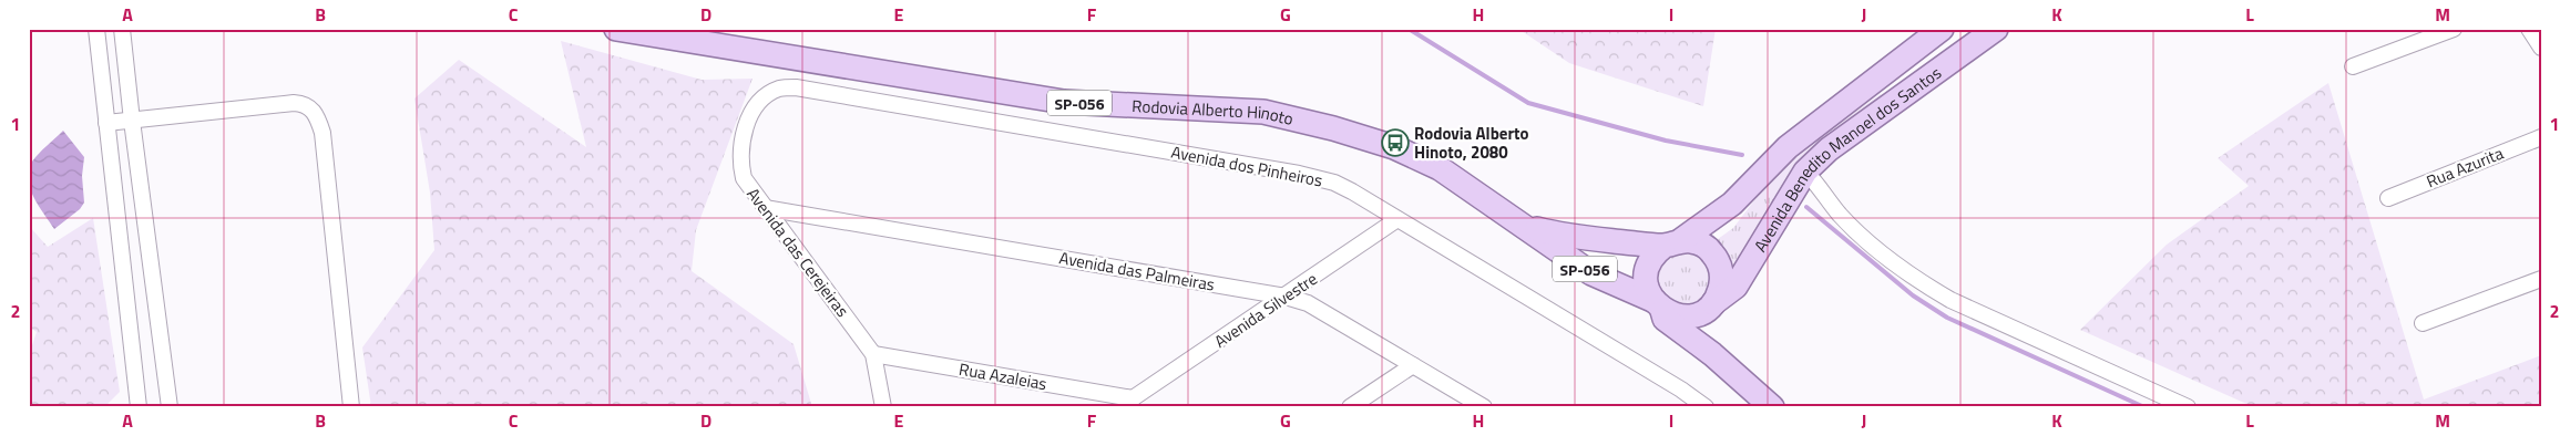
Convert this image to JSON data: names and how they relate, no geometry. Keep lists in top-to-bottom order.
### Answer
{
  "streets": {
    "main road": ["SP-056", "Rodovia Alberto Hinoto", "Avenida Benedito Manoel dos Santos"],
    "street": [
      "Avenida dos Pinheiros",
      "Rua Azurita",
      "Avenida das Cerejeiras",
      "Avenida das Palmeiras",
      "Avenida Silvestre",
      "Rua Azaleias"
    ]
  },
  "crossings": [
    ["Rodovia Alberto Hinoto", "Avenida Benedito Manoel dos Santos"],
    ["Avenida dos Pinheiros", "Avenida das Cerejeiras"],
    ["Avenida dos Pinheiros", "Avenida Silvestre"],
    ["Avenida das Cerejeiras", "Avenida das Palmeiras"],
    ["Avenida das Cerejeiras", "Rua Azaleias"],
    ["Avenida das Palmeiras", "Avenida Silvestre"],
    ["Avenida Silvestre", "Rua Azaleias"]
  ],
  "places": {
    "bus stop": ["Rodovia Alberto Hinoto, 2080"]
  },
  "grid": {
    "columns": [
      "A",
      "B",
      "C",
      "D",
      "E",
      "F",
      "G",
      "H",
      "I",
      "J",
      "K",
      "L",
      "M"
    ],
    "rows": ["1", "2"]
  }
}
